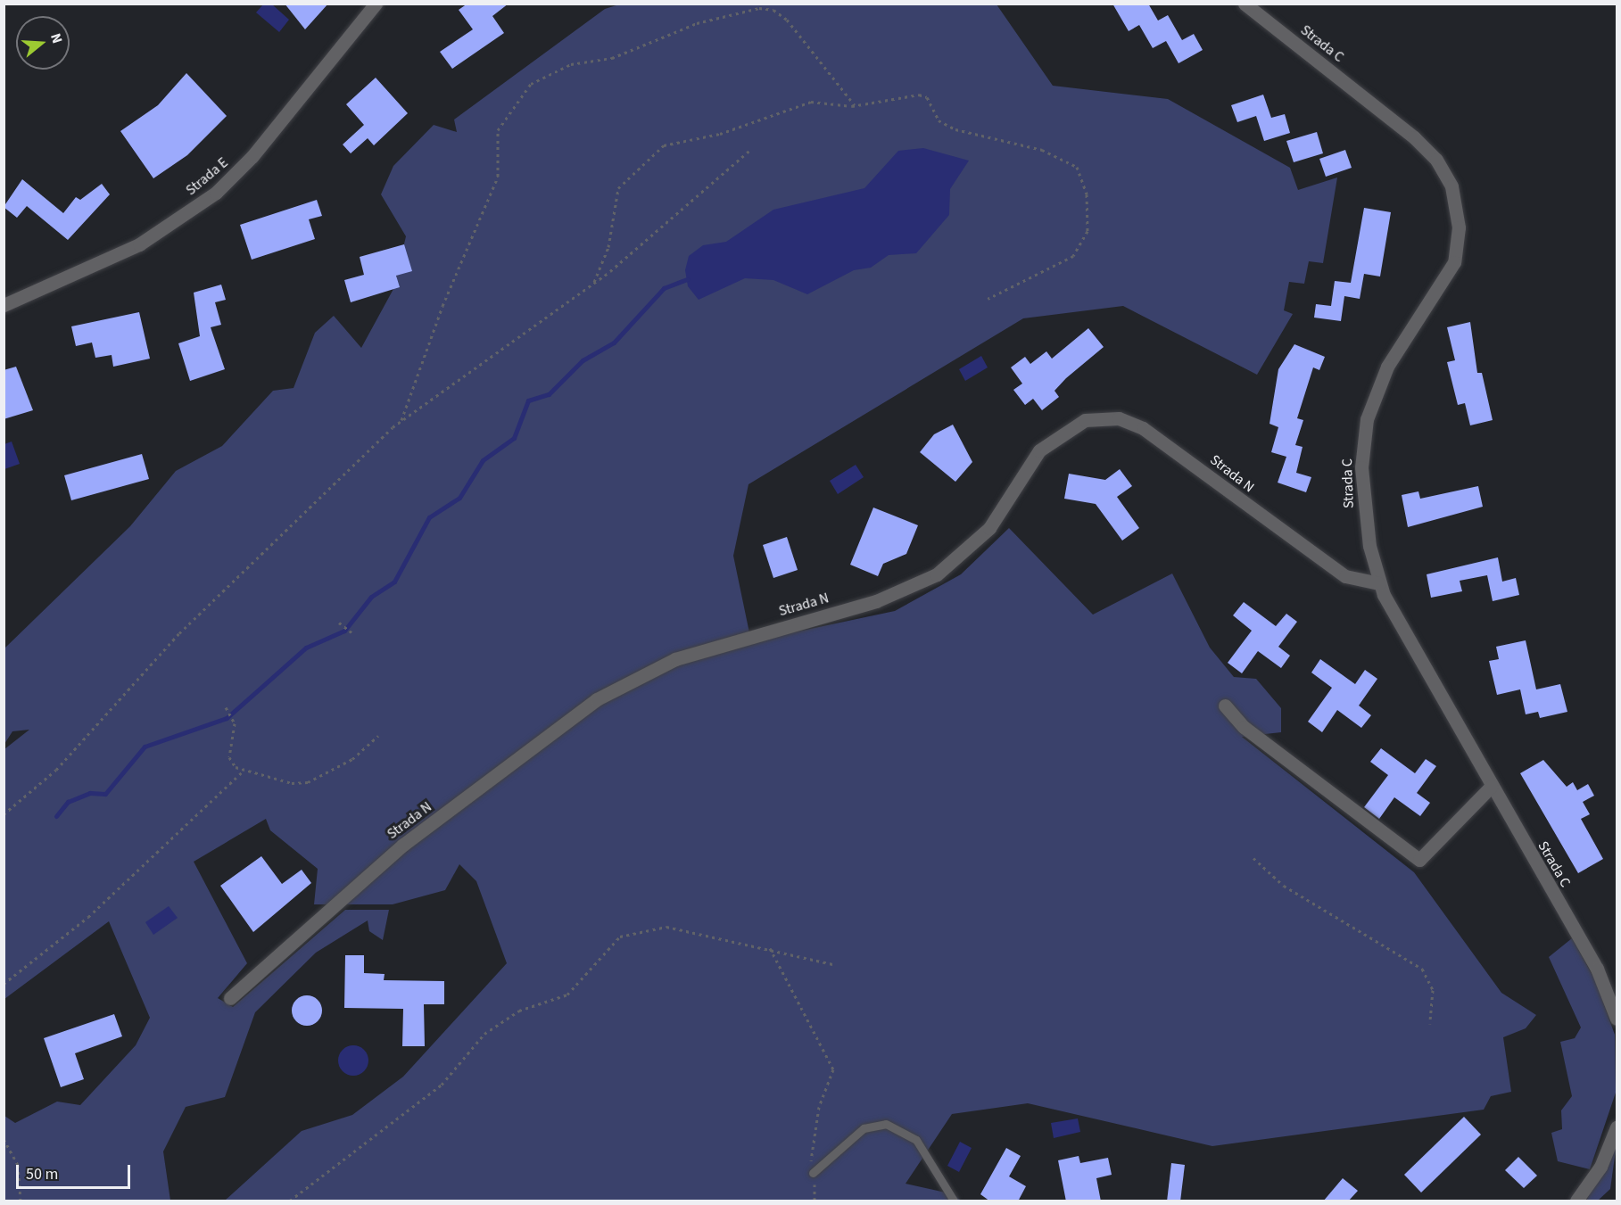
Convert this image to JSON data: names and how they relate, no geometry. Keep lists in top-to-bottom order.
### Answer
{
  "streets": {
    "street": ["Strada C", "Strada E", "Strada N"]
  },
  "crossings": [
    ["Strada C", "Strada N"]
  ],
  "scale_bar": "50 m",
  "north": "right"
}
